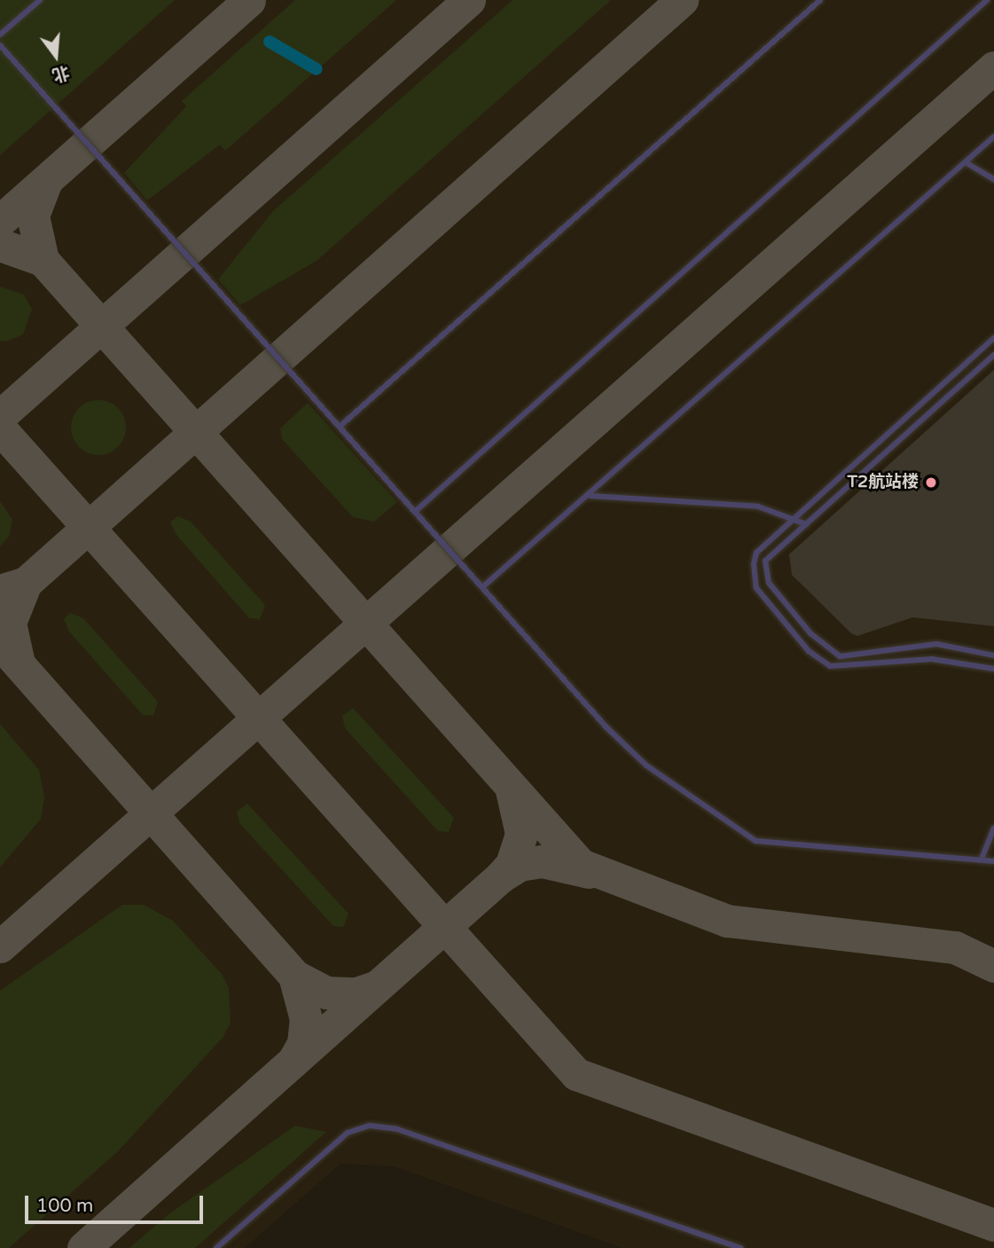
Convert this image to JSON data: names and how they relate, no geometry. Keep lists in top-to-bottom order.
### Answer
{
  "places": ["T2航站楼"],
  "scale_bar": "100 m",
  "north": "bottom"
}
